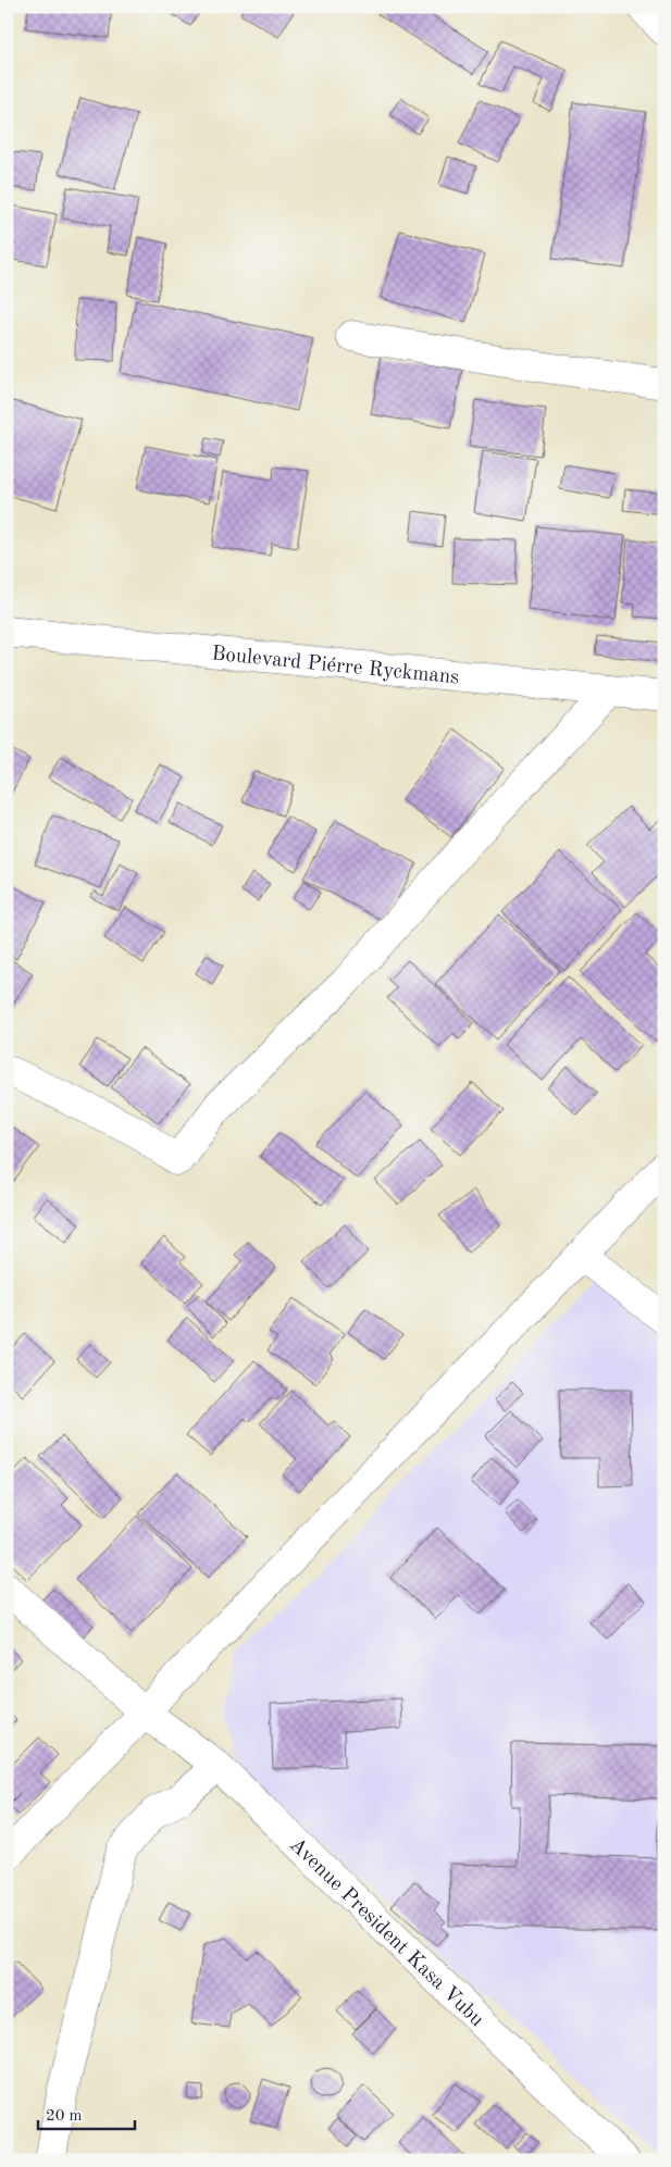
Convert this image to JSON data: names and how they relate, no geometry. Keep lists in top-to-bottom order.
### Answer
{
  "streets": {
    "street": ["Boulevard Piérre Ryckmans", "Avenue President Kasa Vubu"]
  },
  "scale_bar": "20 m"
}
